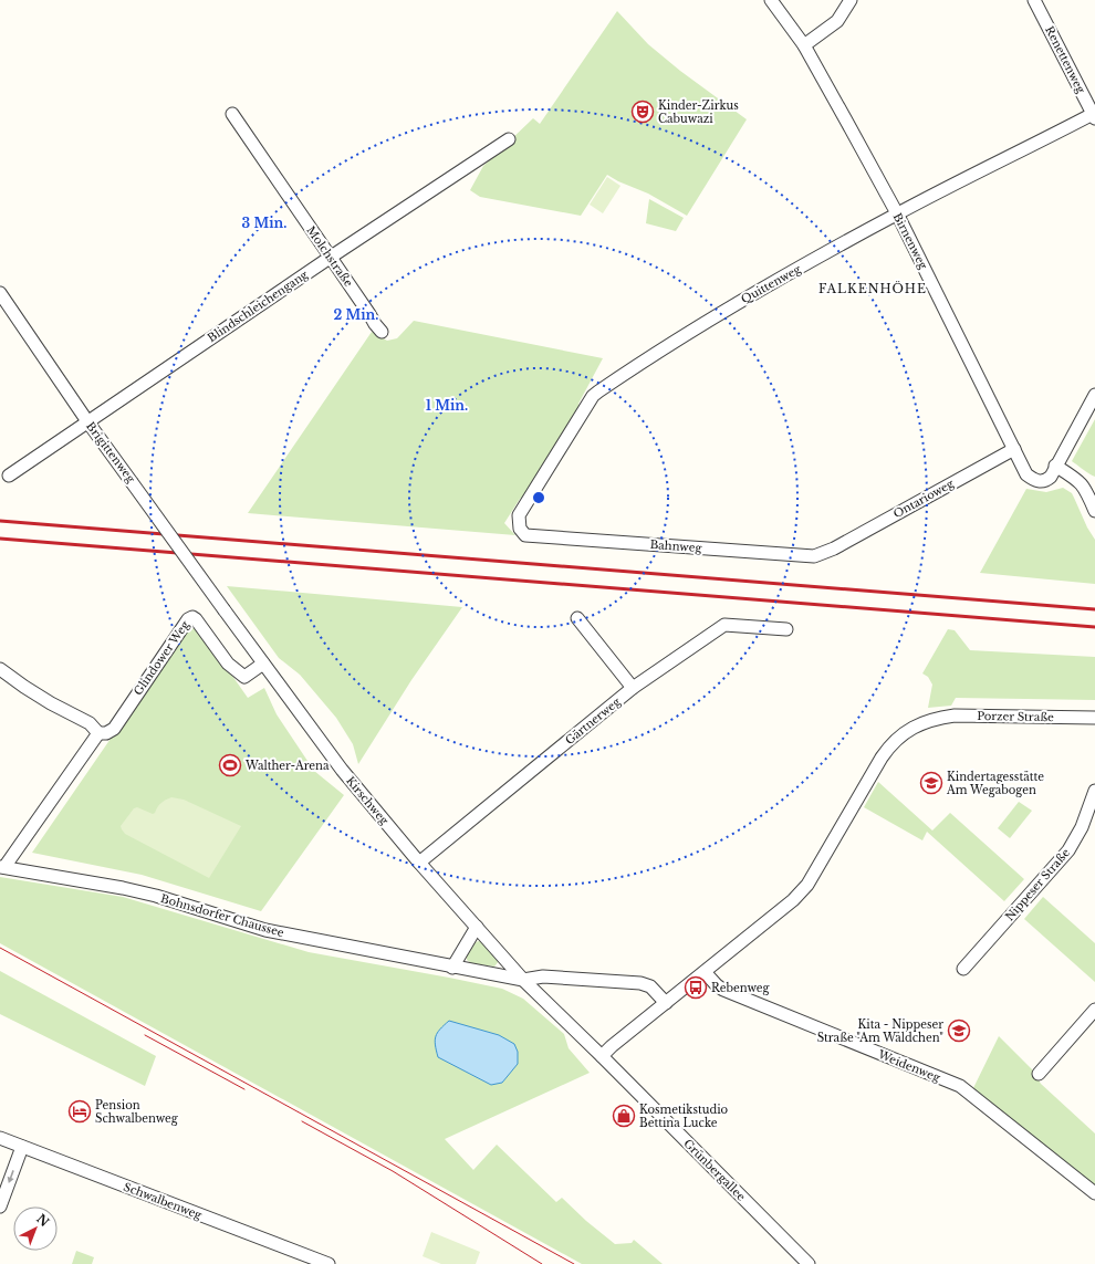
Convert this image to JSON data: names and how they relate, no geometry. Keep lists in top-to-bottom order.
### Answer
{
  "streets": {
    "street": [
      "Renettenweg",
      "Birnenweg",
      "Molchstraße",
      "Quittenweg",
      "Blindschleichengang",
      "Brigittenweg",
      "Ontarioweg",
      "Bahnweg",
      "Glindower Weg",
      "Porzer Straße",
      "Gärtnerweg",
      "Kirschweg",
      "Nippeser Straße",
      "Bohnsdorfer Chaussee",
      "Weidenweg",
      "Grünbergallee",
      "Schwalbenweg"
    ]
  },
  "crossings": [
    ["Renettenweg", "Quittenweg"],
    ["Birnenweg", "Quittenweg"],
    ["Birnenweg", "Ontarioweg"],
    ["Molchstraße", "Blindschleichengang"],
    ["Quittenweg", "Bahnweg"],
    ["Blindschleichengang", "Brigittenweg"],
    ["Brigittenweg", "Kirschweg"],
    ["Ontarioweg", "Bahnweg"],
    ["Glindower Weg", "Kirschweg"],
    ["Glindower Weg", "Bohnsdorfer Chaussee"],
    ["Porzer Straße", "Weidenweg"],
    ["Gärtnerweg", "Kirschweg"],
    ["Kirschweg", "Bohnsdorfer Chaussee"],
    ["Kirschweg", "Grünbergallee"]
  ],
  "districts": ["FALKENHÖHE"],
  "places": {
    "theatre": ["Kinder-Zirkus Cabuwazi"],
    "sports": ["Walther-Arena"],
    "school or university": ["Kindertagesstätte Am Wegabogen", "Kita - Nippeser Straße \"Am Wäldchen\""],
    "bus stop": ["Rebenweg"],
    "hotel": ["Pension Schwalbenweg"],
    "shop": ["Kosmetikstudio Bettina Lucke"]
  },
  "north": "top right",
  "rings": ["3 Min.", "2 Min.", "1 Min."]
}
